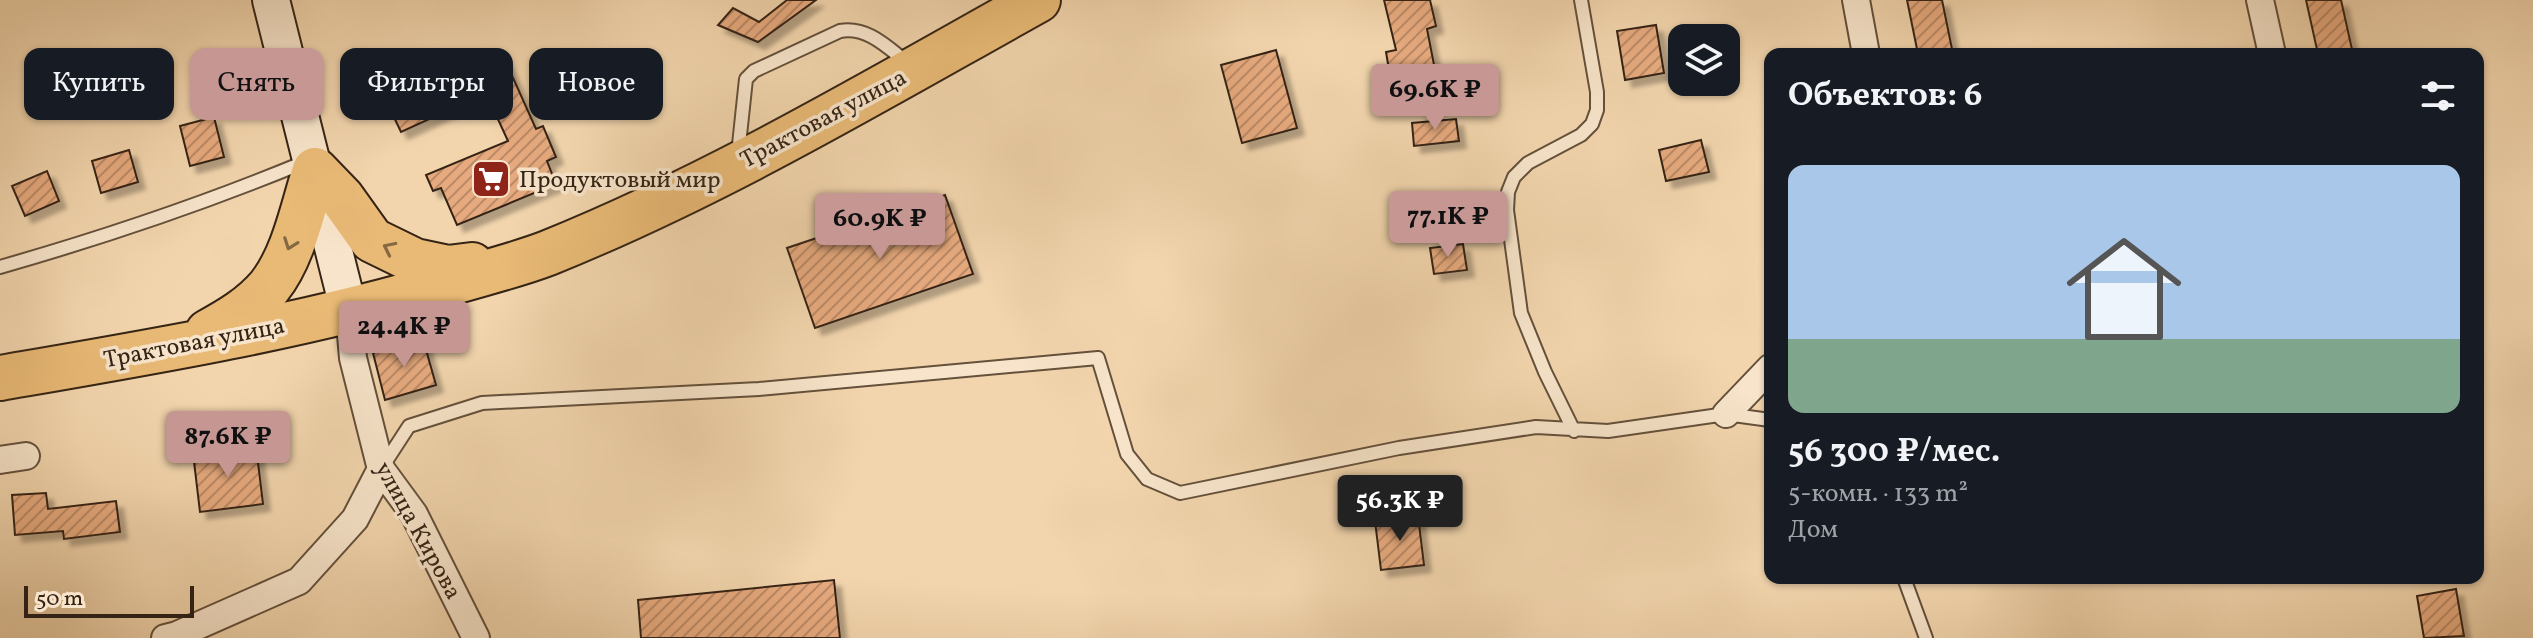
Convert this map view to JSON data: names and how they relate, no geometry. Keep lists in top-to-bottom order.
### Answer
{
  "streets": {
    "highway": ["Трактовая улица"],
    "street": ["улица Кирова"]
  },
  "crossings": [
    ["Трактовая улица", "улица Кирова"]
  ],
  "places": {
    "supermarket": ["Продуктовый мир"]
  },
  "scale_bar": "50 m",
  "page": {
    "chip": [
      "Купить",
      "Снять",
      "Фильтры",
      "Новое"
    ],
    "heading": "Объектов: 6",
    "price": [
      "69.6K ₽",
      "77.1K ₽",
      "60.9K ₽",
      "24.4K ₽",
      "87.6K ₽",
      "56.3K ₽"
    ],
    "list": [
      {
        "name": "56 300 ₽/мес.",
        "note": "5-комн. · 133 m² · Дом"
      }
    ],
    "scale": "50 m"
  }
}
